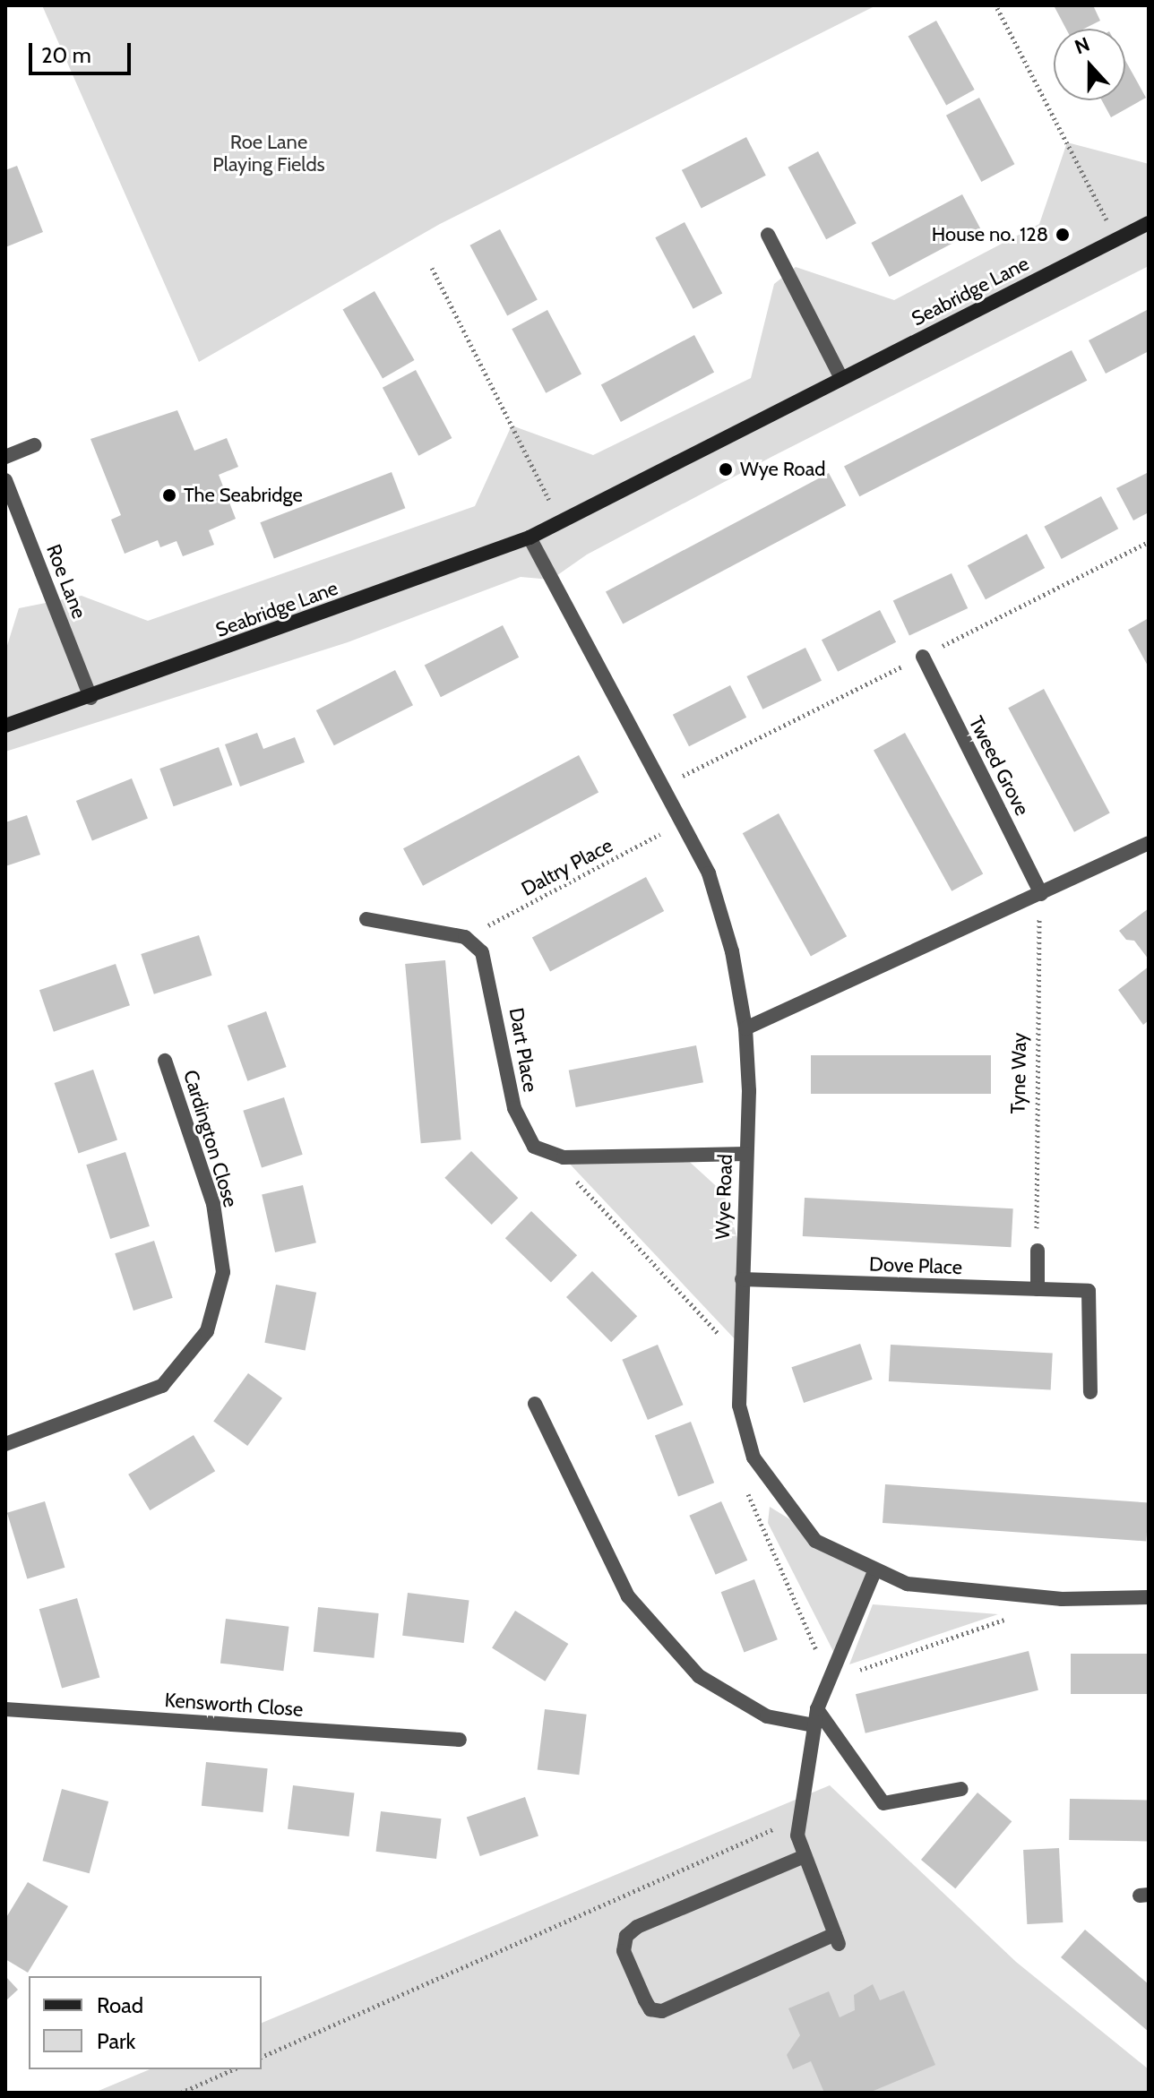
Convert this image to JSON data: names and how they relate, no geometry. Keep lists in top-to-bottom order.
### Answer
{
  "streets": {
    "street": [
      "Seabridge Lane",
      "Roe Lane",
      "Tweed Grove",
      "Dart Place",
      "Cardington Close",
      "Wye Road",
      "Dove Place",
      "Kensworth Close"
    ],
    "path": ["Daltry Place", "Tyne Way"]
  },
  "crossings": [
    ["Seabridge Lane", "Roe Lane"],
    ["Seabridge Lane", "Wye Road"],
    ["Tweed Grove", "Tyne Way"],
    ["Daltry Place", "Dart Place"],
    ["Daltry Place", "Wye Road"],
    ["Wye Road", "Dove Place"]
  ],
  "parks": ["Roe Lane Playing Fields"],
  "places": ["House no. 128", "Wye Road", "The Seabridge"],
  "legend": ["Road", "Park"],
  "scale_bar": "20 m",
  "north": "top"
}
